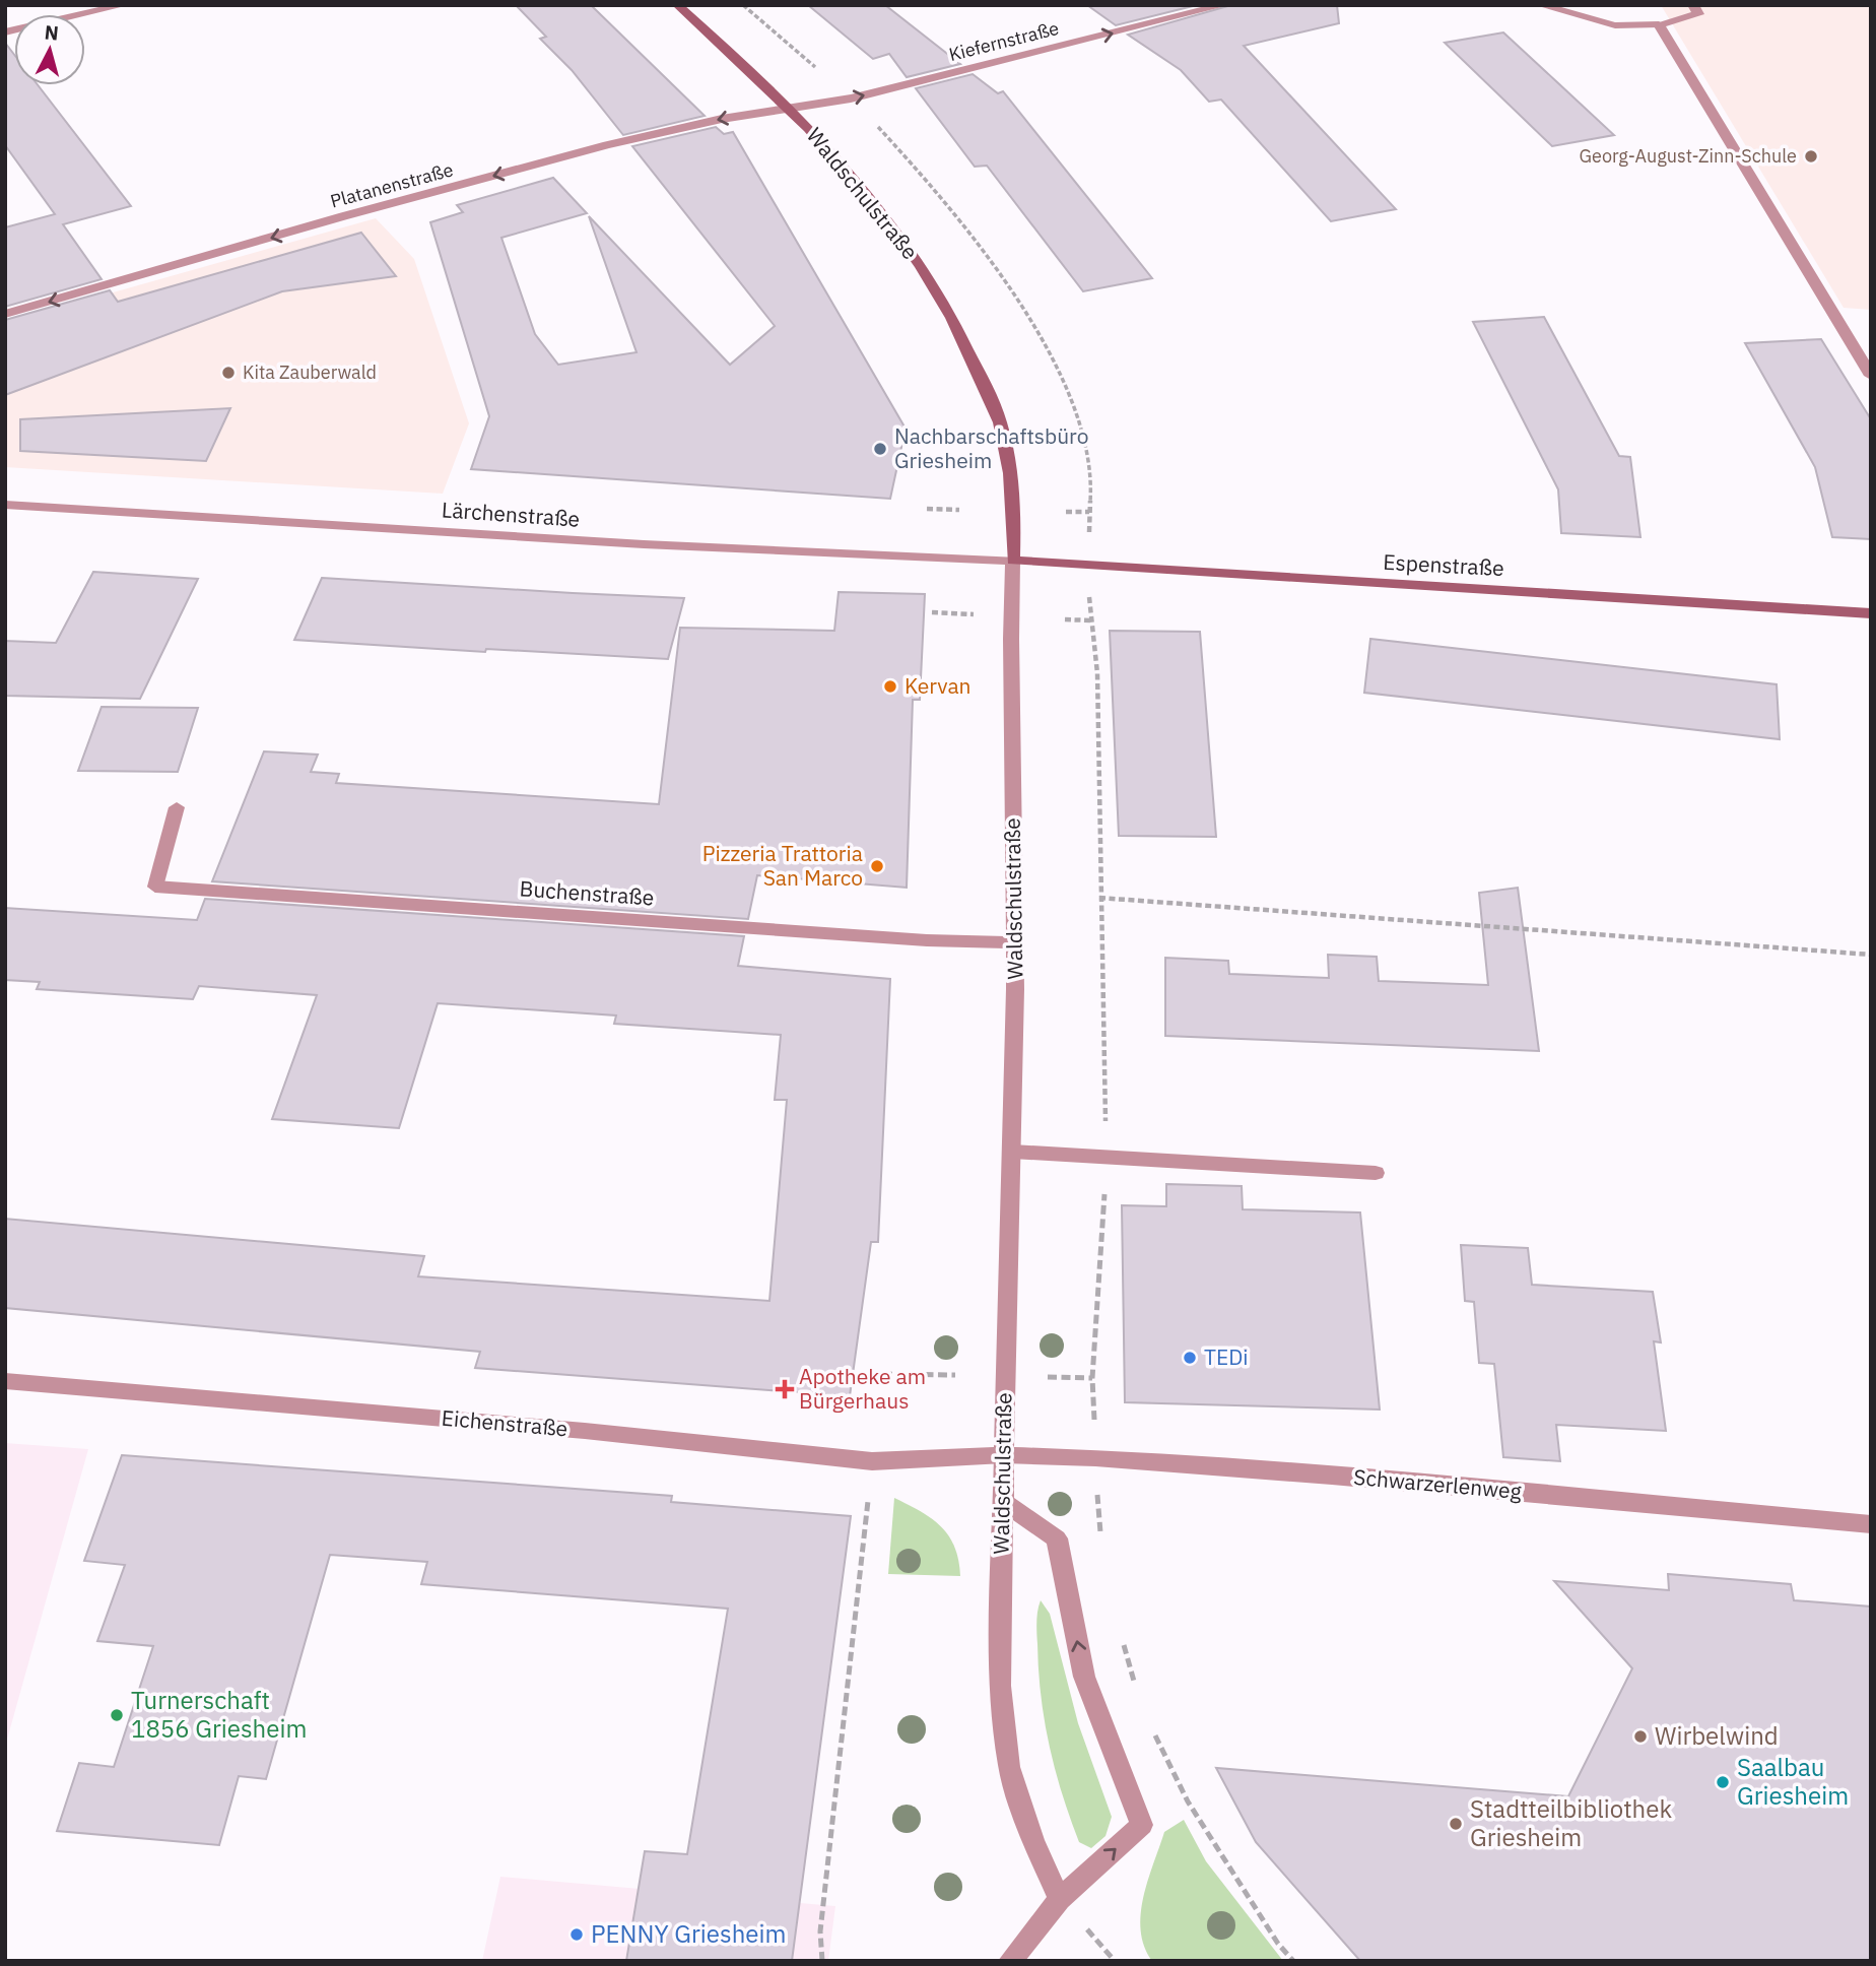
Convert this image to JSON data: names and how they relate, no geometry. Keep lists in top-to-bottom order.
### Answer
{
  "streets": {
    "street": [
      "Kiefernstraße",
      "Platanenstraße",
      "Waldschulstraße",
      "Lärchenstraße",
      "Espenstraße",
      "Buchenstraße",
      "Eichenstraße",
      "Schwarzerlenweg"
    ]
  },
  "crossings": [
    ["Kiefernstraße", "Platanenstraße"],
    ["Kiefernstraße", "Waldschulstraße"],
    ["Platanenstraße", "Waldschulstraße"],
    ["Waldschulstraße", "Lärchenstraße"],
    ["Waldschulstraße", "Espenstraße"],
    ["Waldschulstraße", "Buchenstraße"],
    ["Waldschulstraße", "Eichenstraße"],
    ["Waldschulstraße", "Schwarzerlenweg"],
    ["Lärchenstraße", "Espenstraße"],
    ["Eichenstraße", "Schwarzerlenweg"]
  ],
  "one_way": ["Kiefernstraße", "Platanenstraße"],
  "places": {
    "other": [
      "Georg-August-Zinn-Schule",
      "Kita Zauberwald",
      "Nachbarschaftsbüro Griesheim",
      "Kervan",
      "Pizzeria Trattoria San Marco",
      "TEDi",
      "Turnerschaft 1856 Griesheim",
      "Wirbelwind",
      "Saalbau Griesheim",
      "Stadtteilbibliothek Griesheim",
      "PENNY Griesheim"
    ],
    "health": ["Apotheke am Bürgerhaus"]
  },
  "north": "top"
}
